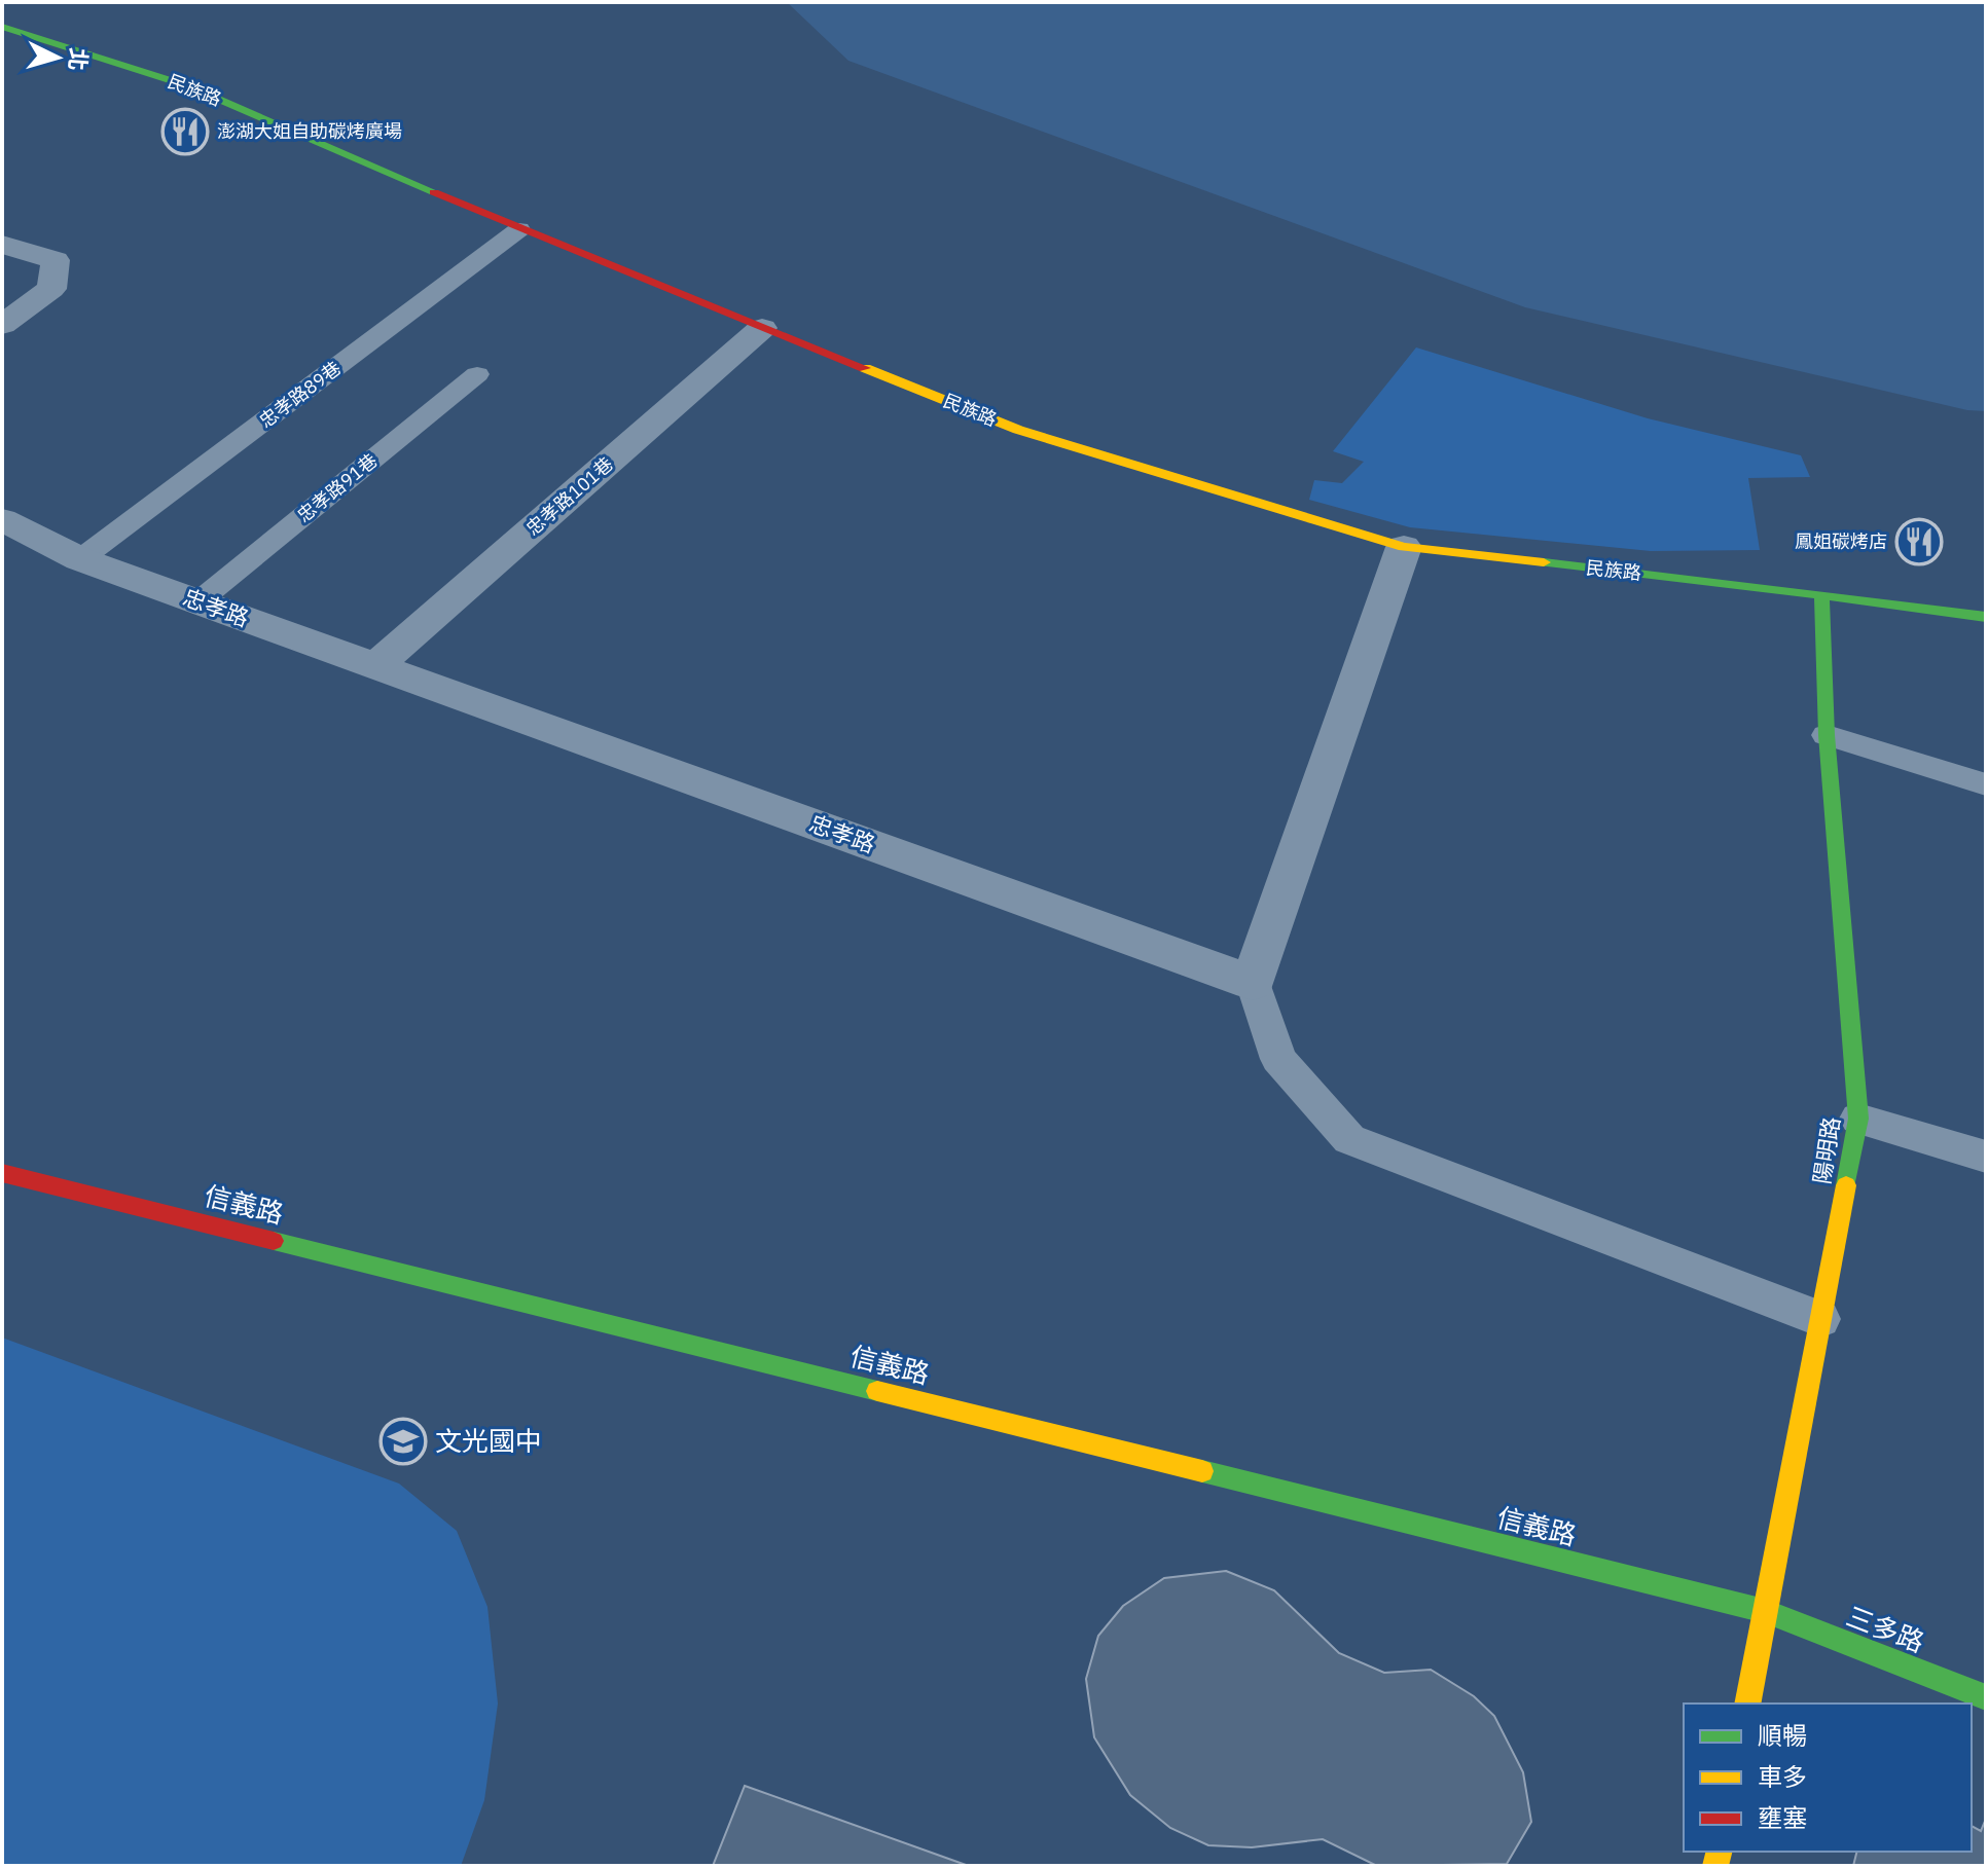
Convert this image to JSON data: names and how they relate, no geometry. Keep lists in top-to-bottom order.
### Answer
{
  "streets": {
    "street": [
      "民族路",
      "忠孝路101巷",
      "忠孝路",
      "陽明路",
      "信義路",
      "三多路"
    ],
    "lane": ["忠孝路89巷", "忠孝路91巷"]
  },
  "crossings": [
    ["民族路", "忠孝路89巷"],
    ["民族路", "忠孝路101巷"],
    ["民族路", "陽明路"],
    ["忠孝路89巷", "忠孝路"],
    ["忠孝路91巷", "忠孝路"],
    ["忠孝路101巷", "忠孝路"],
    ["陽明路", "信義路"],
    ["陽明路", "三多路"],
    ["信義路", "三多路"]
  ],
  "places": {
    "restaurant": ["澎湖大姐自助碳烤廣場", "鳳姐碳烤店"],
    "school or university": ["文光國中"]
  },
  "legend": ["順暢", "車多", "壅塞"],
  "north": "right"
}
